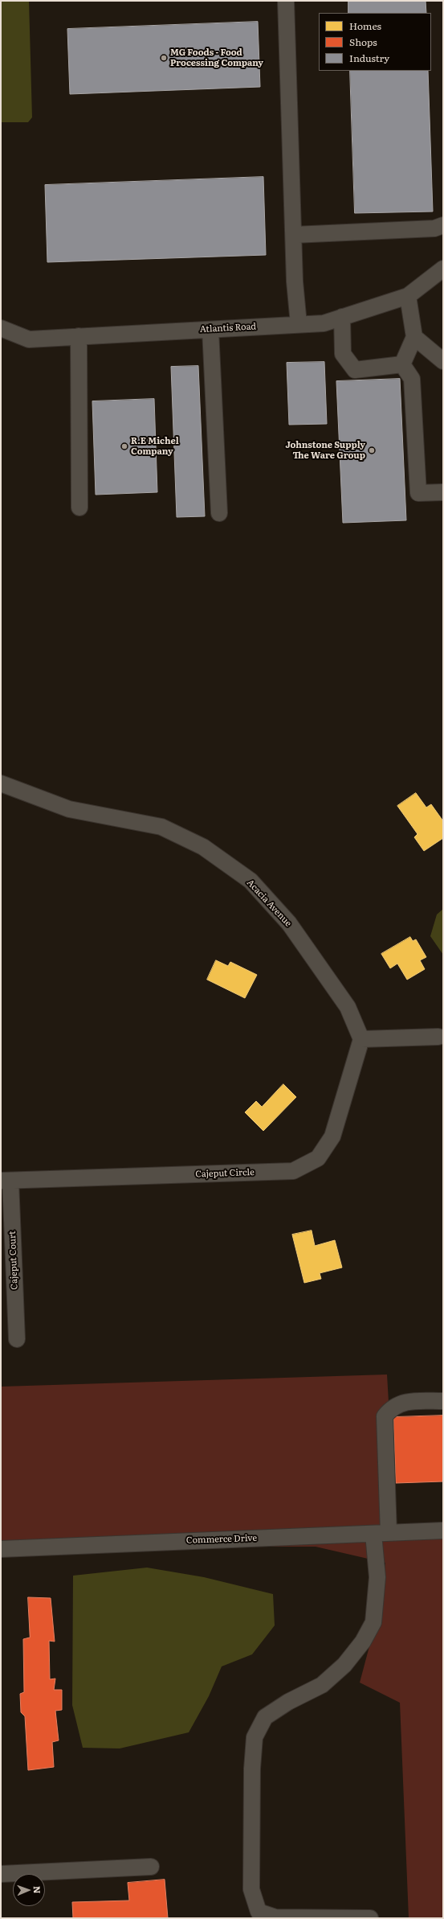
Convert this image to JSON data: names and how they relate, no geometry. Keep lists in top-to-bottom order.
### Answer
{
  "streets": {
    "street": [
      "Atlantis Road",
      "Acacia Avenue",
      "Cajeput Circle",
      "Cajeput Court",
      "Commerce Drive"
    ]
  },
  "crossings": [
    ["Acacia Avenue", "Cajeput Circle"],
    ["Cajeput Circle", "Cajeput Court"]
  ],
  "places": ["MG Foods - Food Processing Company", "R.E Michel Company", "Johnstone Supply The Ware Group"],
  "legend": ["Homes", "Shops", "Industry"],
  "north": "right"
}
